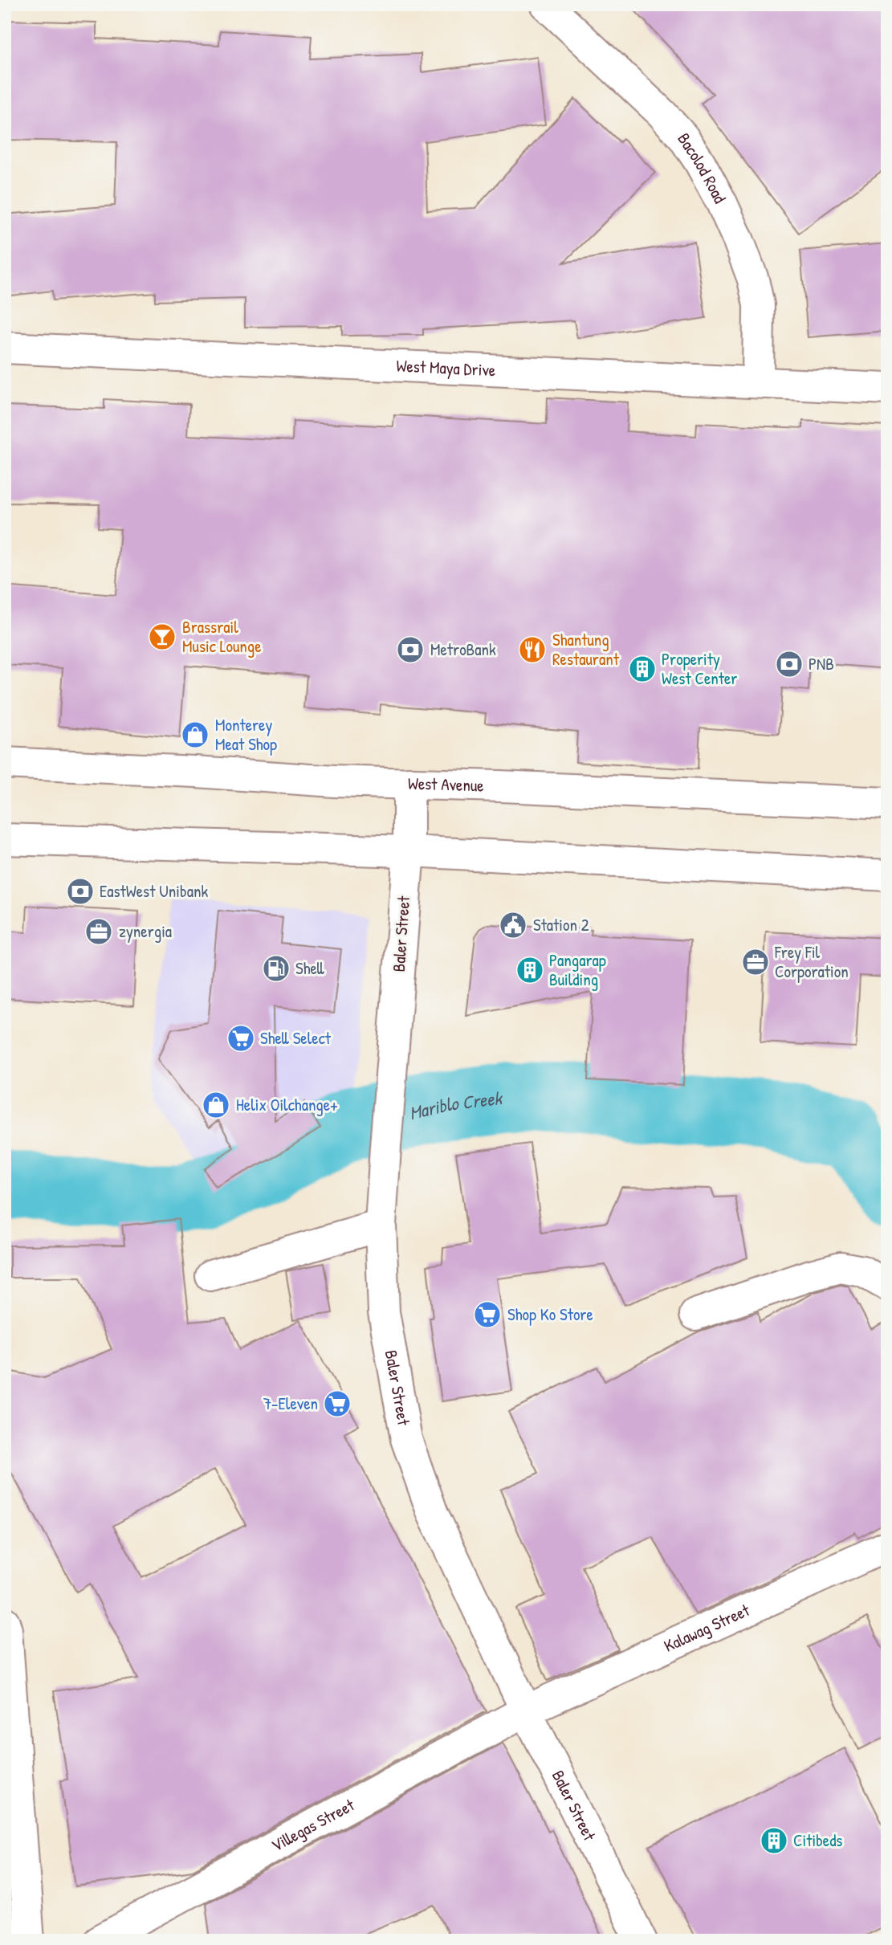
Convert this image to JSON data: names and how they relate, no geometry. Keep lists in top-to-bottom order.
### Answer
{
  "streets": {
    "street": [
      "Bacolod Road",
      "West Maya Drive",
      "West Avenue",
      "Baler Street",
      "Kalawag Street",
      "Villegas Street"
    ]
  },
  "crossings": [
    ["Bacolod Road", "West Maya Drive"],
    ["West Avenue", "Baler Street"],
    ["Baler Street", "Kalawag Street"],
    ["Baler Street", "Villegas Street"],
    ["Kalawag Street", "Villegas Street"]
  ],
  "water": ["Mariblo Creek"],
  "places": {
    "bar": ["Brassrail Music Lounge"],
    "bank": ["MetroBank", "PNB", "EastWest Unibank"],
    "restaurant": ["Shantung Restaurant"],
    "building": ["Properity West Center", "Pangarap Building", "Citibeds"],
    "shop": ["Monterey Meat Shop", "Helix Oilchange+"],
    "public building": ["Station 2"],
    "office": ["zynergia", "Frey Fil Corporation"],
    "fuel station": ["Shell"],
    "supermarket": ["Shell Select", "Shop Ko Store", "7-Eleven"]
  }
}
